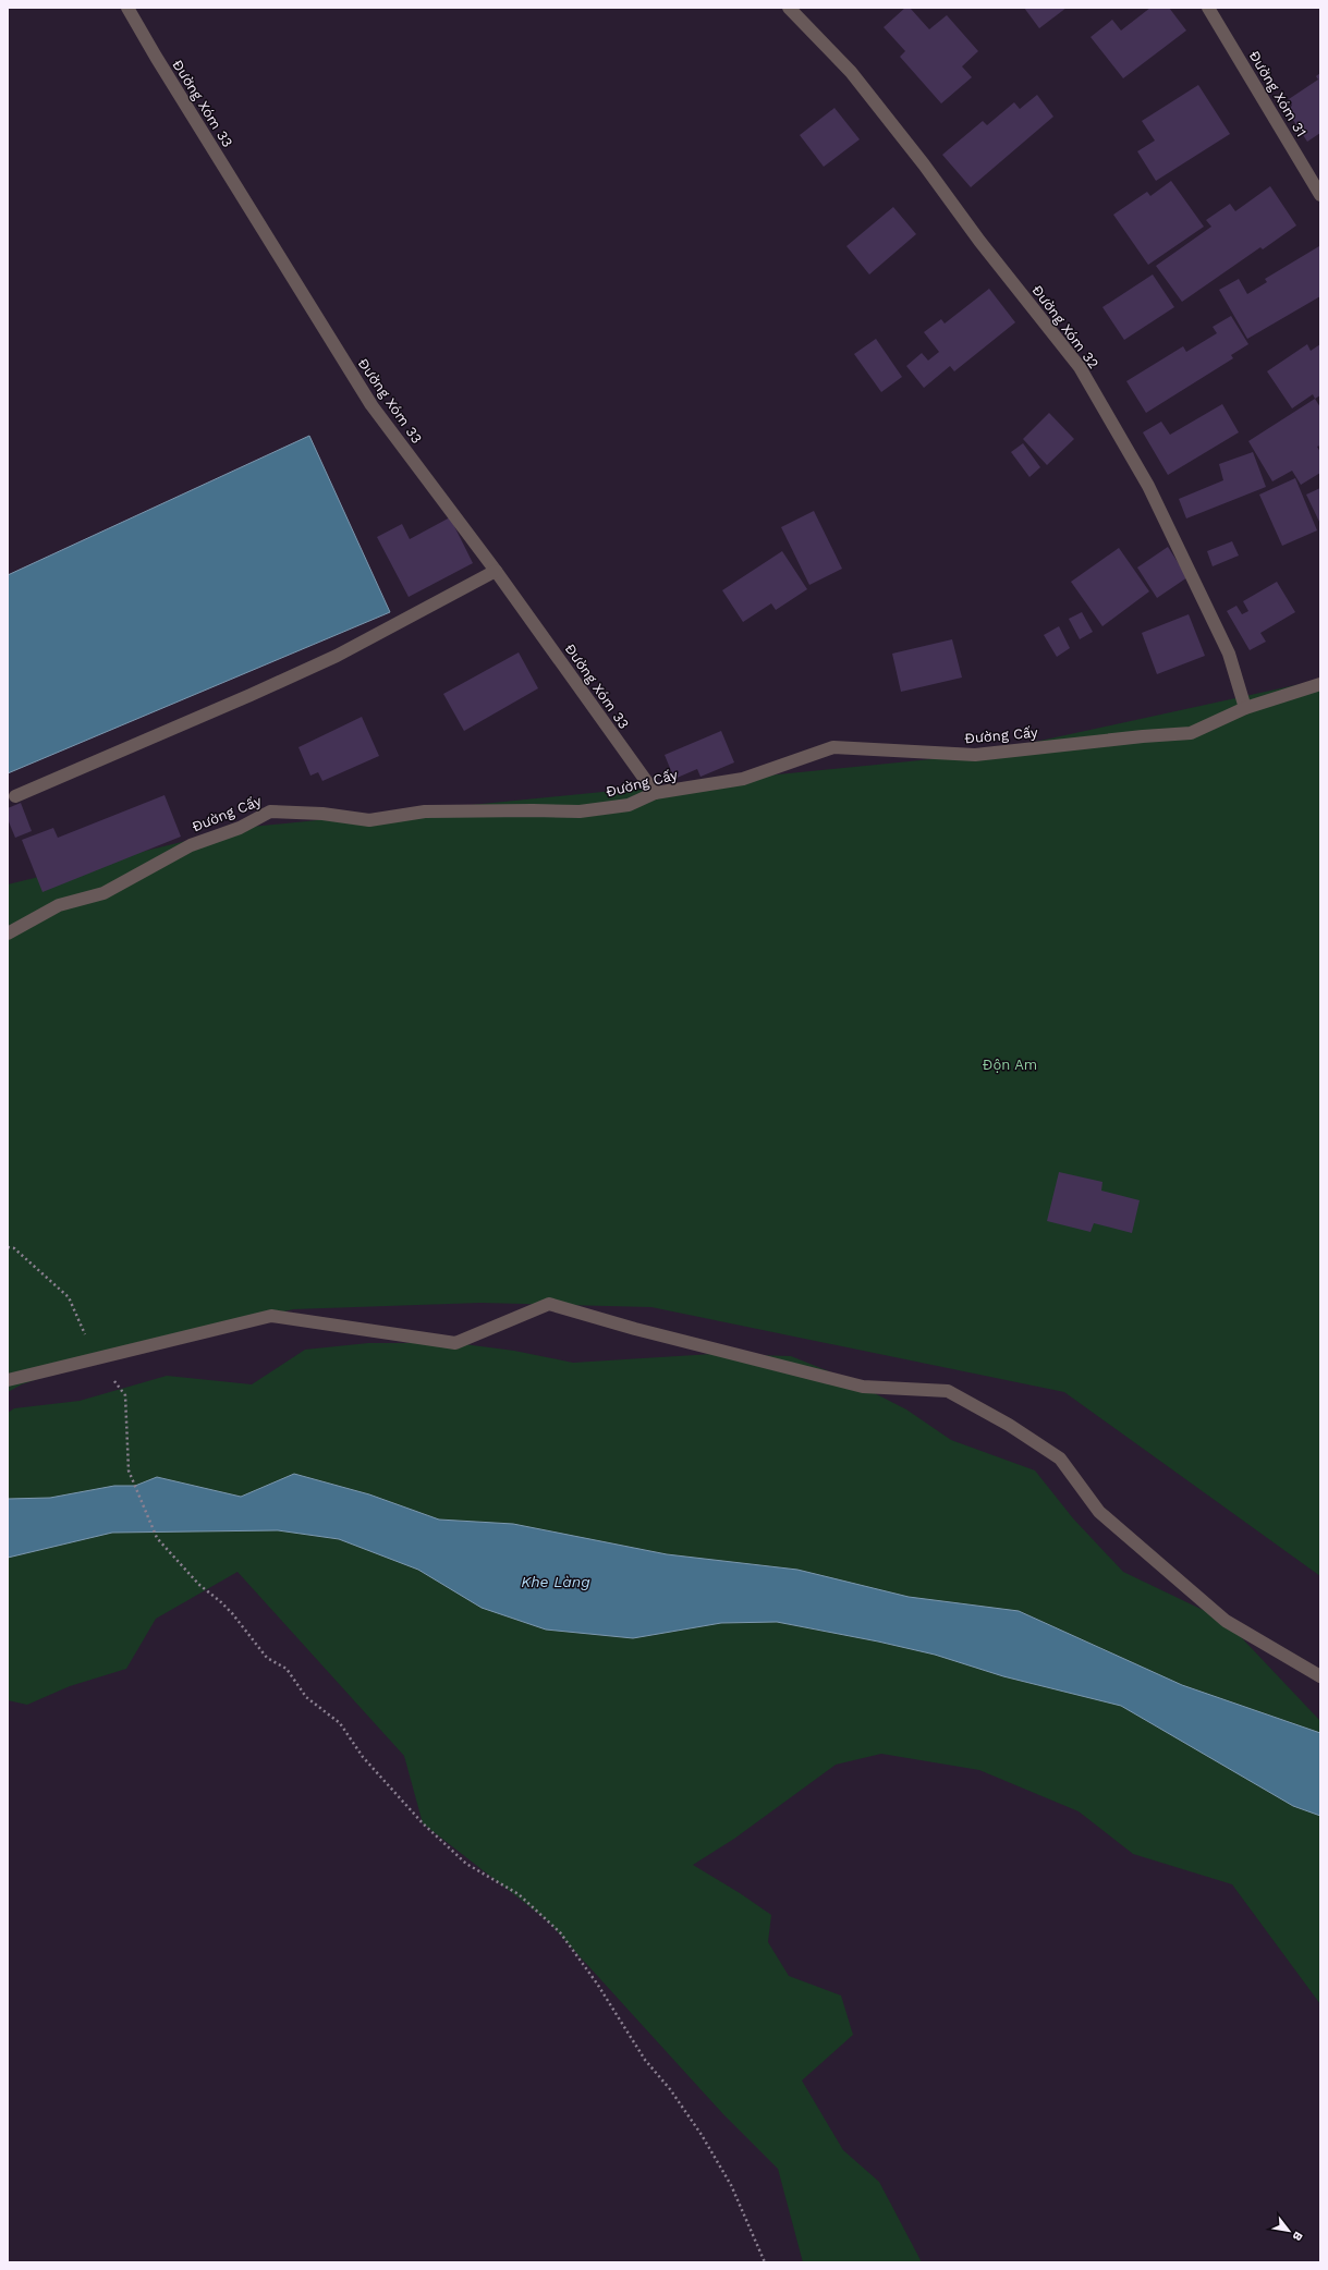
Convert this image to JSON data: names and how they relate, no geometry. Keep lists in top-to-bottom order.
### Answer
{
  "streets": {
    "street": [
      "Đường Xóm 31",
      "Đường Xóm 33",
      "Đường Xóm 32",
      "Đường Cấy"
    ]
  },
  "crossings": [
    ["Đường Xóm 33", "Đường Cấy"],
    ["Đường Xóm 32", "Đường Cấy"]
  ],
  "water": ["Khe Làng"],
  "parks": ["Độn Am"],
  "north": "bottom right"
}
